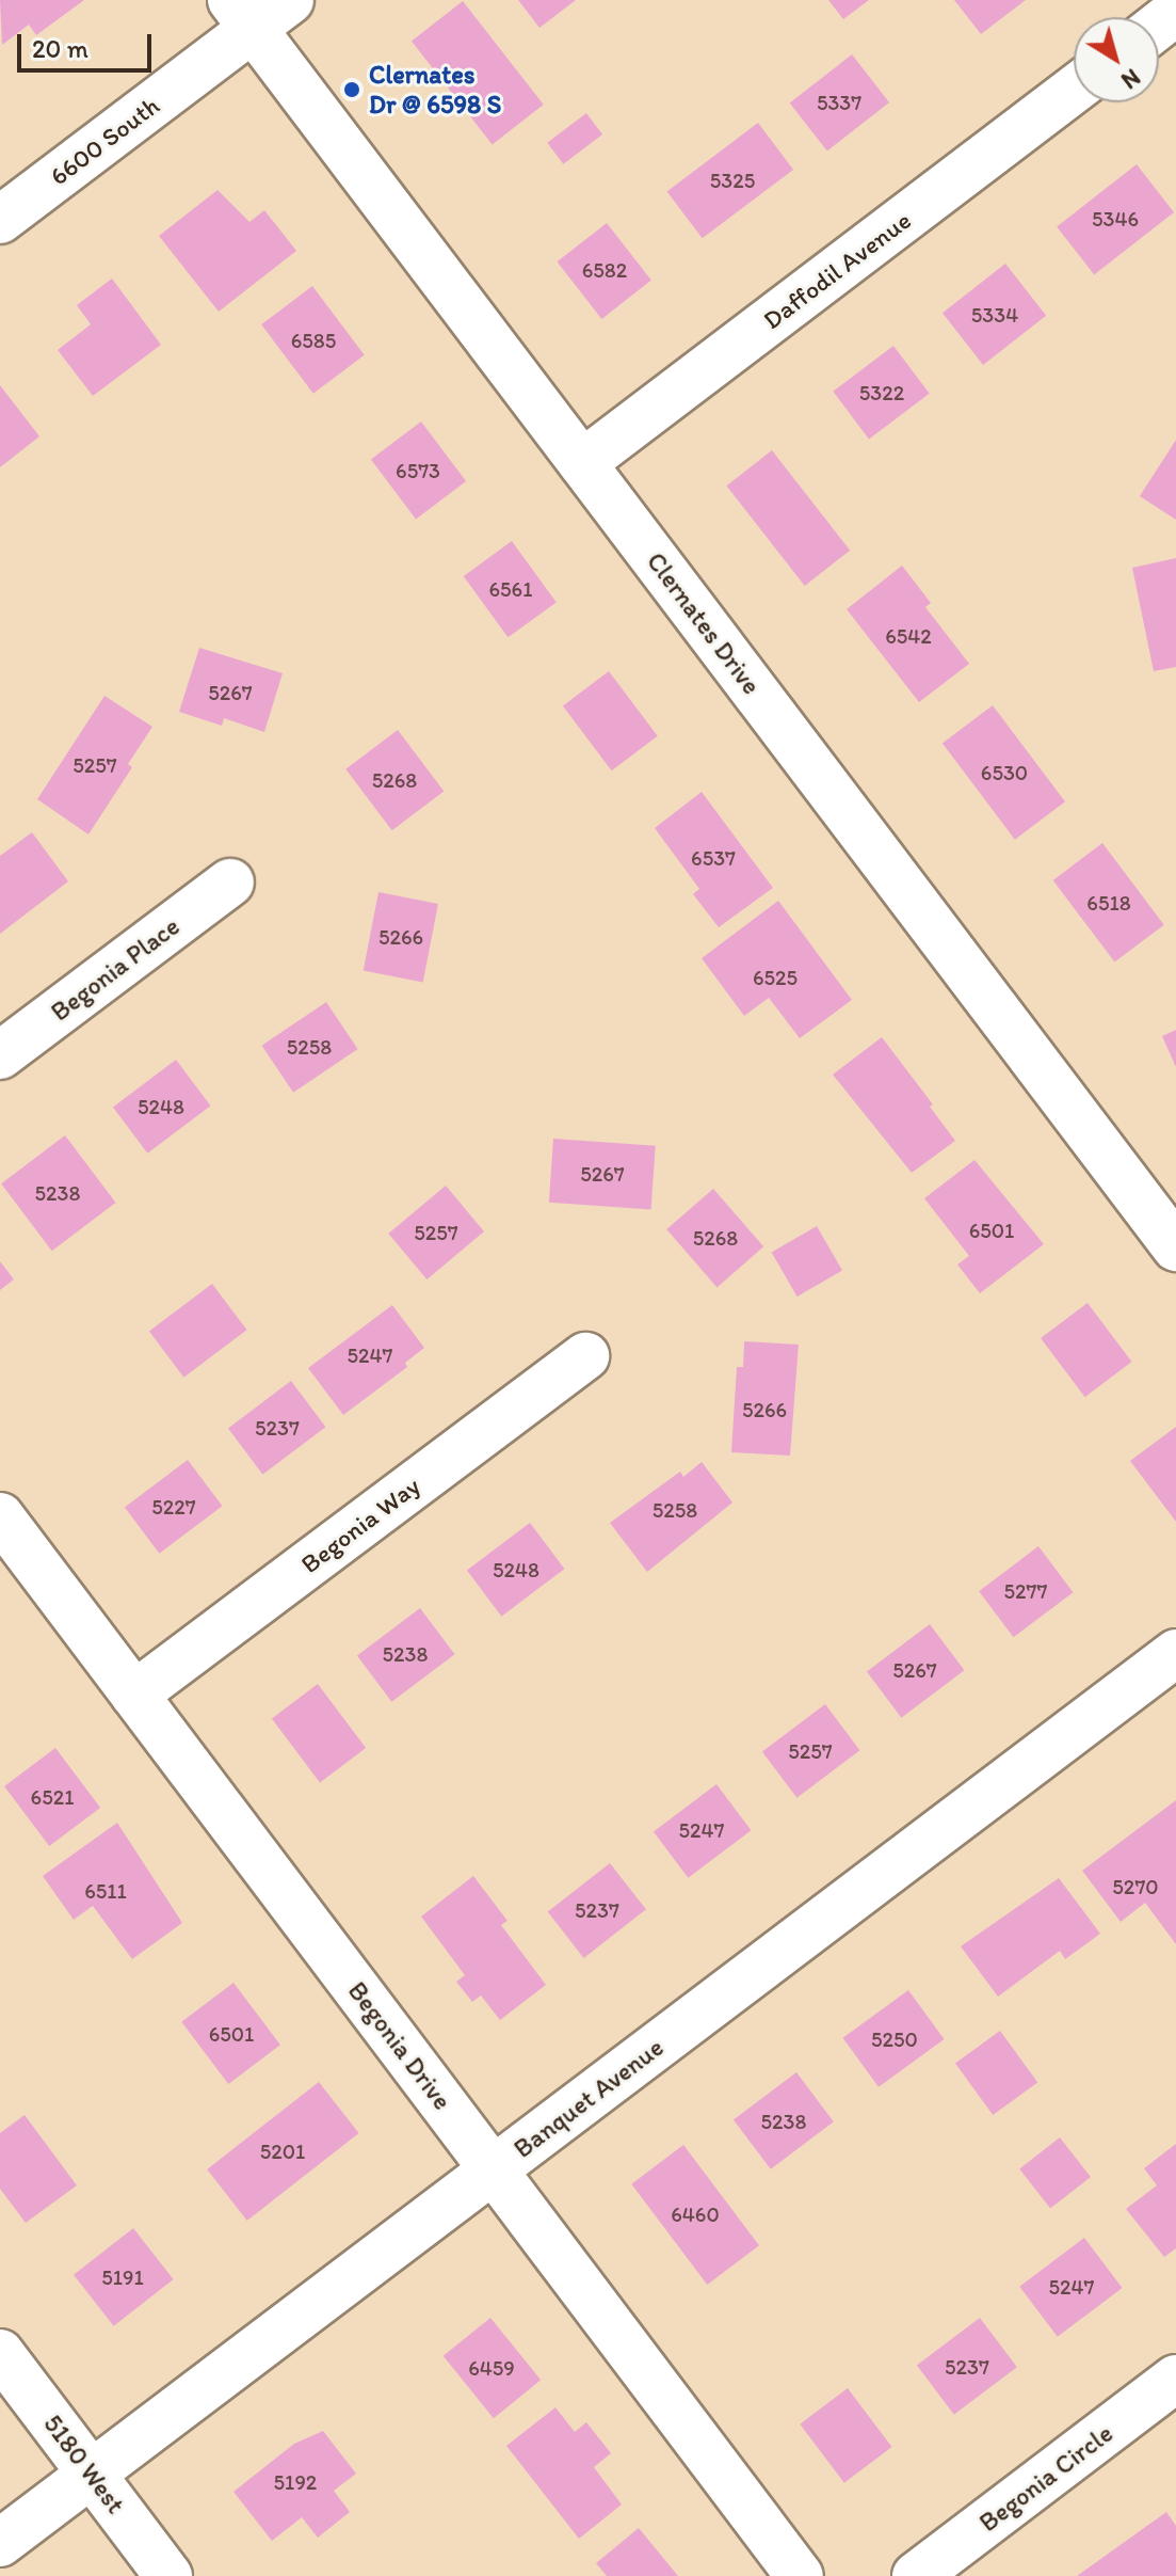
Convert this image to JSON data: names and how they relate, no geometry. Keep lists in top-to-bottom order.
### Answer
{
  "streets": {
    "street": [
      "6600 South",
      "Daffodil Avenue",
      "Clernates Drive",
      "Begonia Place",
      "Begonia Way",
      "Begonia Drive",
      "Banquet Avenue",
      "5180 West",
      "Begonia Circle"
    ]
  },
  "crossings": [
    ["6600 South", "Clernates Drive"],
    ["Daffodil Avenue", "Clernates Drive"],
    ["Begonia Way", "Begonia Drive"],
    ["Begonia Drive", "Banquet Avenue"],
    ["Banquet Avenue", "5180 West"]
  ],
  "places": ["Clernates Dr @ 6598 S"],
  "house_numbers": [
    "5337",
    "5325",
    "5346",
    "6582",
    "5334",
    "6585",
    "5322",
    "6573",
    "6561",
    "6542",
    "5267",
    "5257",
    "6530",
    "5268",
    "6537",
    "6518",
    "5266",
    "6525",
    "5258",
    "5248",
    "5267",
    "5238",
    "6501",
    "5257",
    "5268",
    "5247",
    "5266",
    "5237",
    "5227",
    "5258",
    "5248",
    "5277",
    "5238",
    "5267",
    "5257",
    "6521",
    "5247",
    "5270",
    "6511",
    "5237",
    "6501",
    "5250",
    "5238",
    "5201",
    "6460",
    "5191",
    "5247",
    "5237",
    "6459",
    "5192"
  ],
  "scale_bar": "20 m",
  "north": "bottom right"
}
